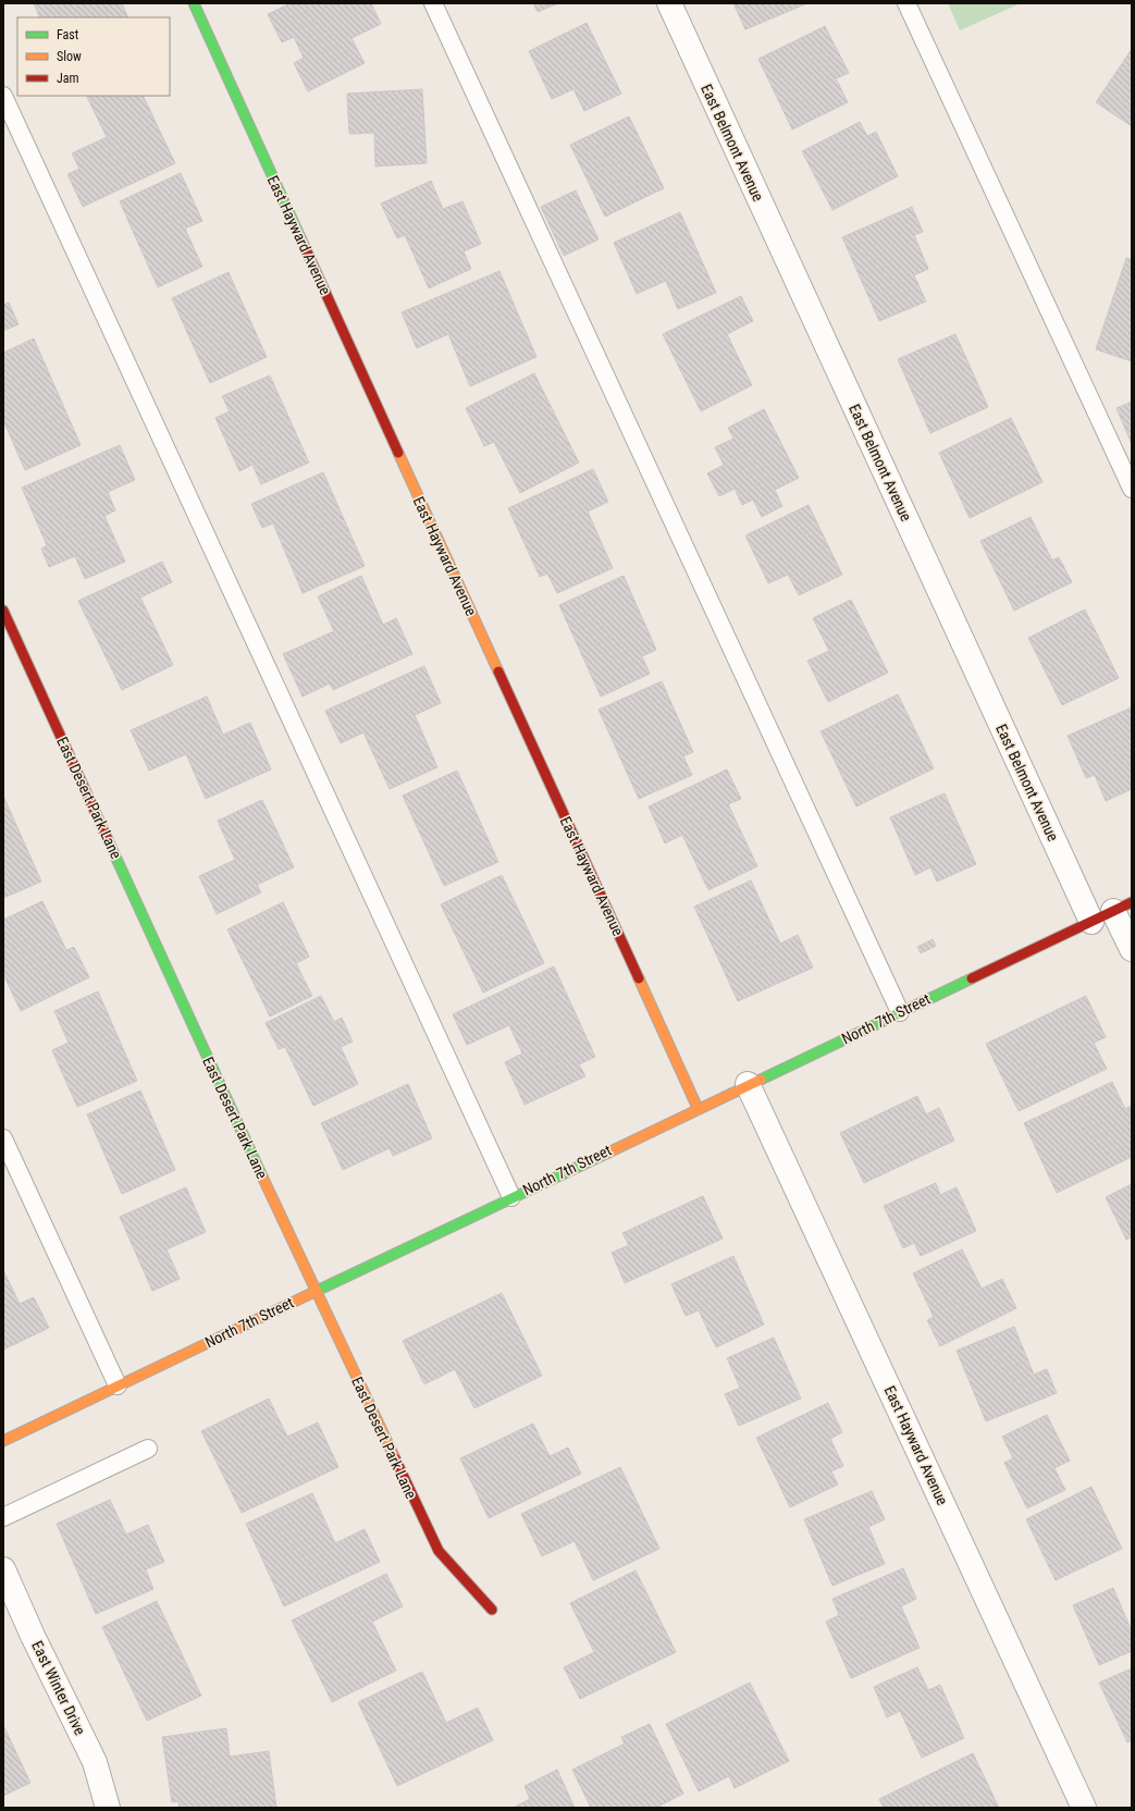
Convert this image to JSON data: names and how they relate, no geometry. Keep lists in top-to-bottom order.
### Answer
{
  "streets": {
    "street": [
      "East Belmont Avenue",
      "East Hayward Avenue",
      "East Desert Park Lane",
      "North 7th Street",
      "East Winter Drive"
    ]
  },
  "crossings": [
    ["East Belmont Avenue", "North 7th Street"],
    ["East Hayward Avenue", "North 7th Street"],
    ["East Desert Park Lane", "North 7th Street"]
  ],
  "legend": ["Fast", "Slow", "Jam"]
}
